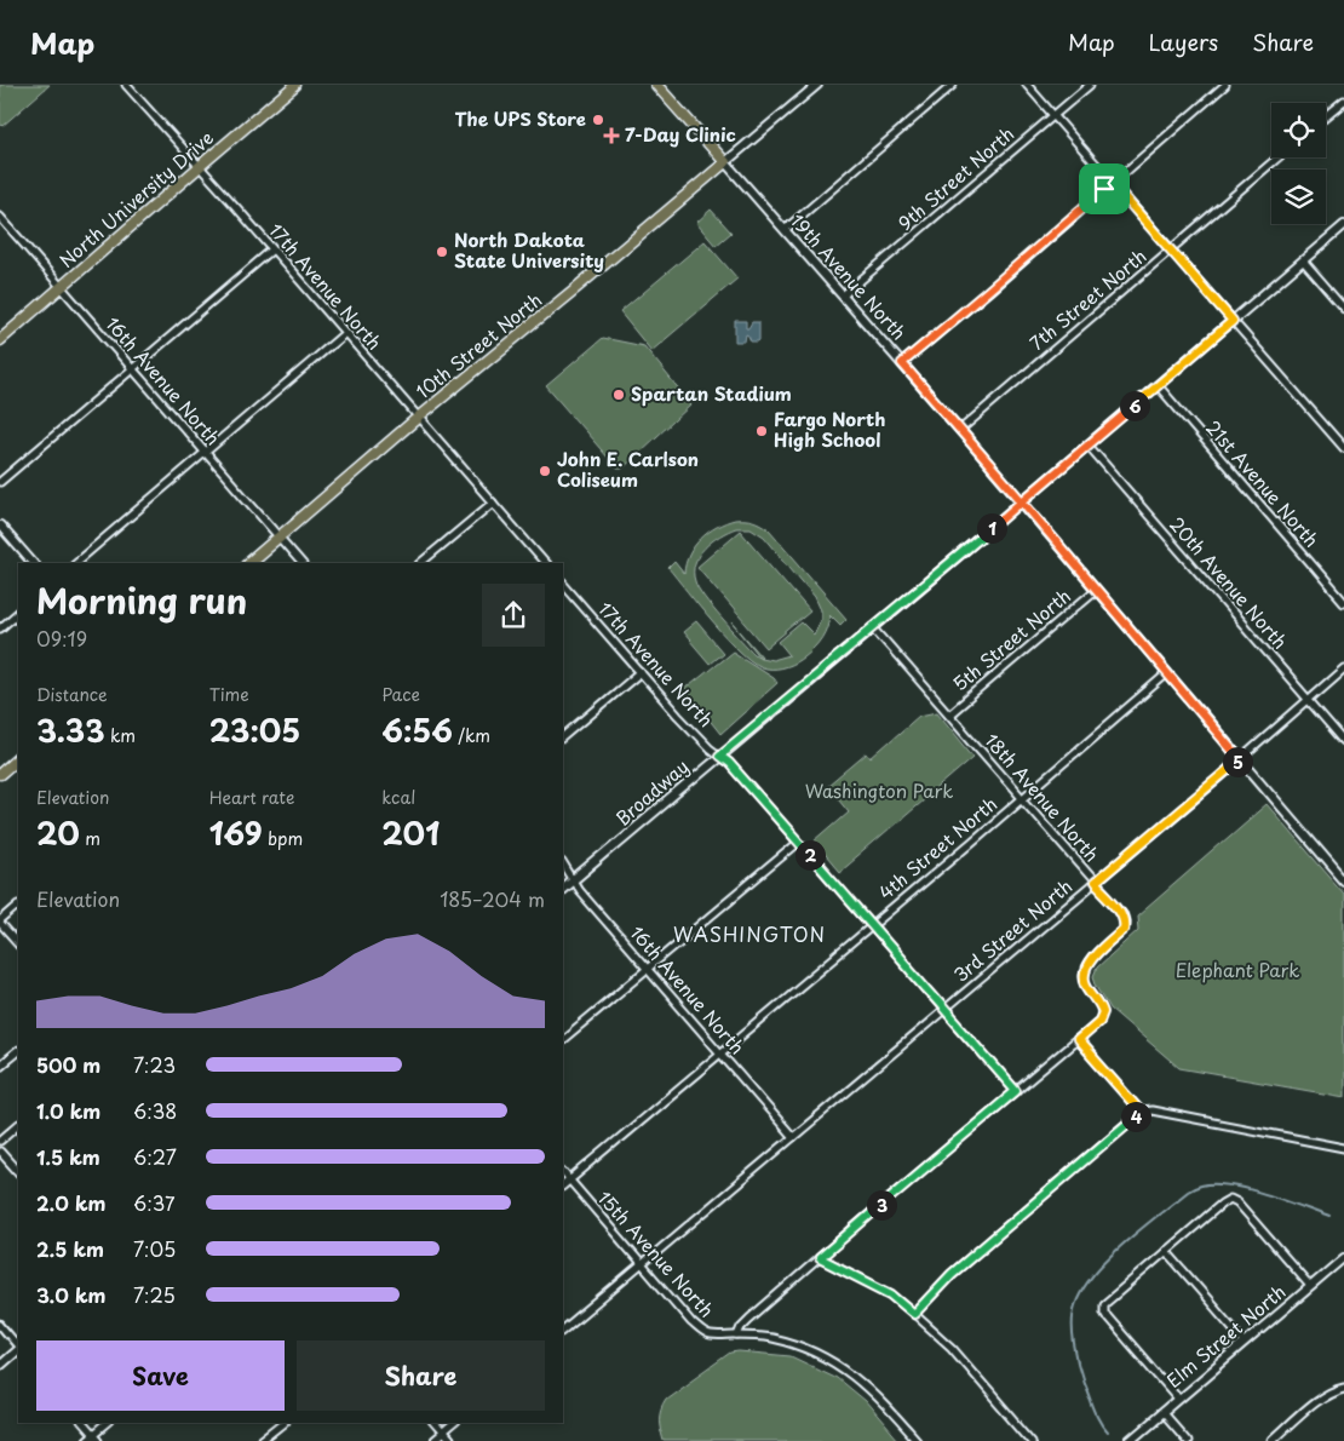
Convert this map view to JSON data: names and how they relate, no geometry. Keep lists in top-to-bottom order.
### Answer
{
  "streets": {
    "main road": ["North University Drive", "19th Avenue North", "10th Street North"],
    "street": [
      "9th Street North",
      "17th Avenue North",
      "7th Street North",
      "16th Avenue North",
      "21st Avenue North",
      "20th Avenue North",
      "5th Street North",
      "Broadway",
      "18th Avenue North",
      "4th Street North",
      "3rd Street North",
      "15th Avenue North",
      "Elm Street North"
    ]
  },
  "crossings": [
    ["9th Street North", "19th Avenue North"],
    ["North University Drive", "17th Avenue North"],
    ["North University Drive", "16th Avenue North"],
    ["19th Avenue North", "7th Street North"],
    ["19th Avenue North", "10th Street North"],
    ["19th Avenue North", "5th Street North"],
    ["19th Avenue North", "Broadway"],
    ["19th Avenue North", "4th Street North"],
    ["19th Avenue North", "3rd Street North"],
    ["17th Avenue North", "10th Street North"],
    ["17th Avenue North", "Broadway"],
    ["17th Avenue North", "4th Street North"],
    ["17th Avenue North", "3rd Street North"],
    ["10th Street North", "16th Avenue North"],
    ["16th Avenue North", "Broadway"],
    ["16th Avenue North", "4th Street North"],
    ["16th Avenue North", "3rd Street North"],
    ["21st Avenue North", "Broadway"],
    ["20th Avenue North", "Broadway"],
    ["20th Avenue North", "3rd Street North"],
    ["5th Street North", "18th Avenue North"],
    ["Broadway", "18th Avenue North"],
    ["18th Avenue North", "4th Street North"],
    ["18th Avenue North", "3rd Street North"],
    ["4th Street North", "15th Avenue North"],
    ["3rd Street North", "15th Avenue North"]
  ],
  "districts": ["WASHINGTON"],
  "parks": ["Washington Park", "Elephant Park"],
  "places": {
    "other": [
      "The UPS Store",
      "North Dakota State University",
      "Spartan Stadium",
      "Fargo North High School",
      "John E. Carlson Coliseum"
    ],
    "health": ["7-Day Clinic"]
  },
  "page": {
    "header": "Map",
    "nav": ["Map", "Layers", "Share"],
    "pins": [
      "6",
      "1",
      "5",
      "2",
      "4",
      "3"
    ],
    "heading": ["Morning run", "09:19"],
    "stats": [
      ["Distance", "3.33 km"],
      ["Time", "23:05"],
      ["Pace", "6:56 /km"],
      ["Elevation", "20 m"],
      ["Heart rate", "169 bpm"],
      ["kcal", "201"]
    ],
    "chart": ["Elevation", "185–204 m"],
    "list": [
      {
        "name": "500 m",
        "note": "7:23"
      },
      {
        "name": "1.0 km",
        "note": "6:38"
      },
      {
        "name": "1.5 km",
        "note": "6:27"
      },
      {
        "name": "2.0 km",
        "note": "6:37"
      },
      {
        "name": "2.5 km",
        "note": "7:05"
      },
      {
        "name": "3.0 km",
        "note": "7:25"
      }
    ],
    "buttons": ["Save", "Share"]
  }
}
